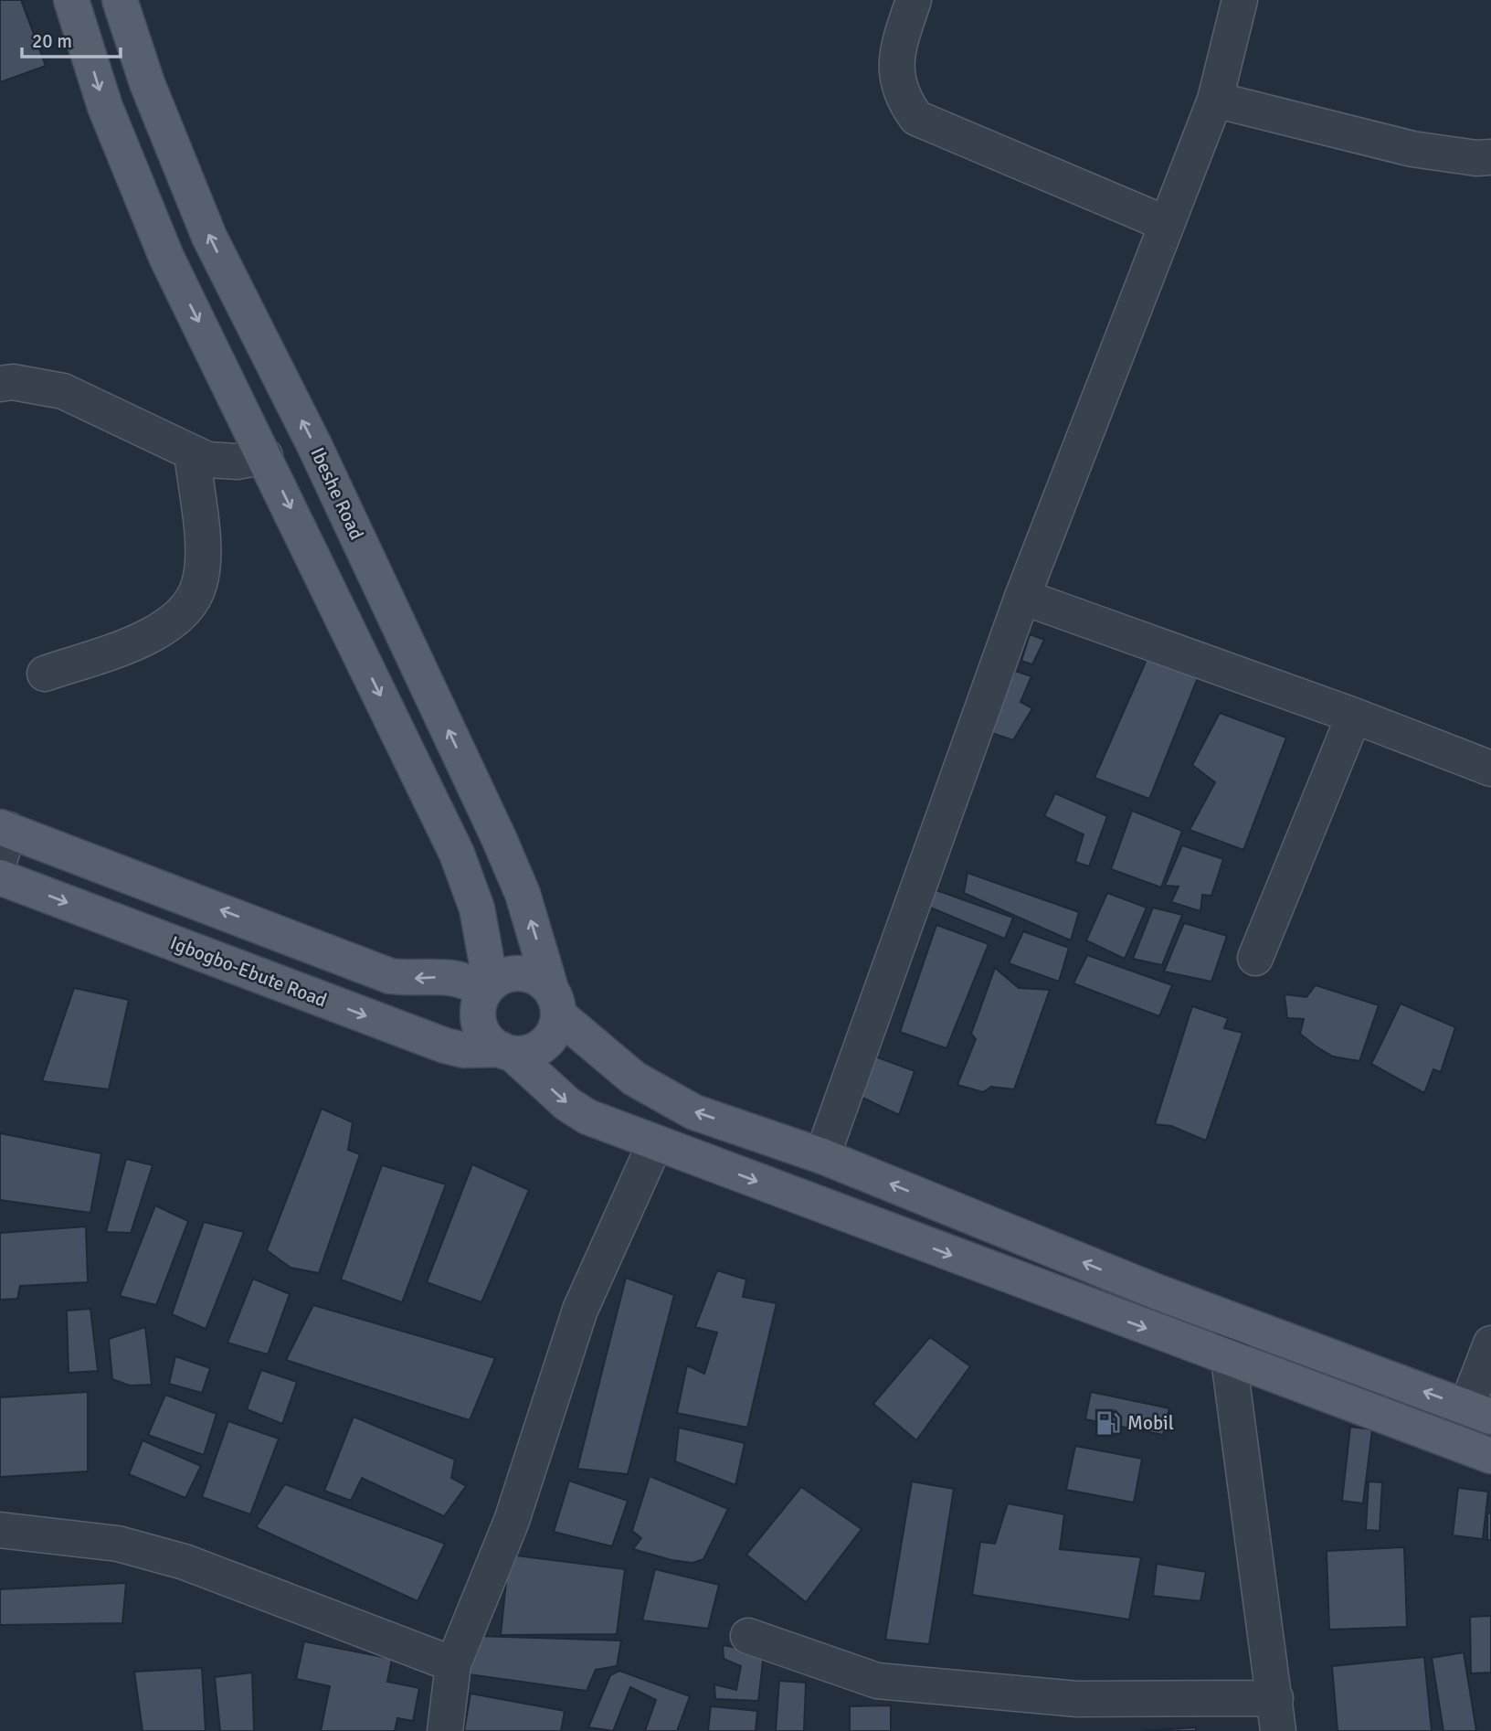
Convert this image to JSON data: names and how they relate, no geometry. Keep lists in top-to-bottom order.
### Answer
{
  "streets": {
    "main road": ["Ibeshe Road", "Igbogbo-Ebute Road"]
  },
  "crossings": [
    ["Ibeshe Road", "Igbogbo-Ebute Road"]
  ],
  "places": {
    "fuel station": ["Mobil"]
  },
  "scale_bar": "20 m"
}
